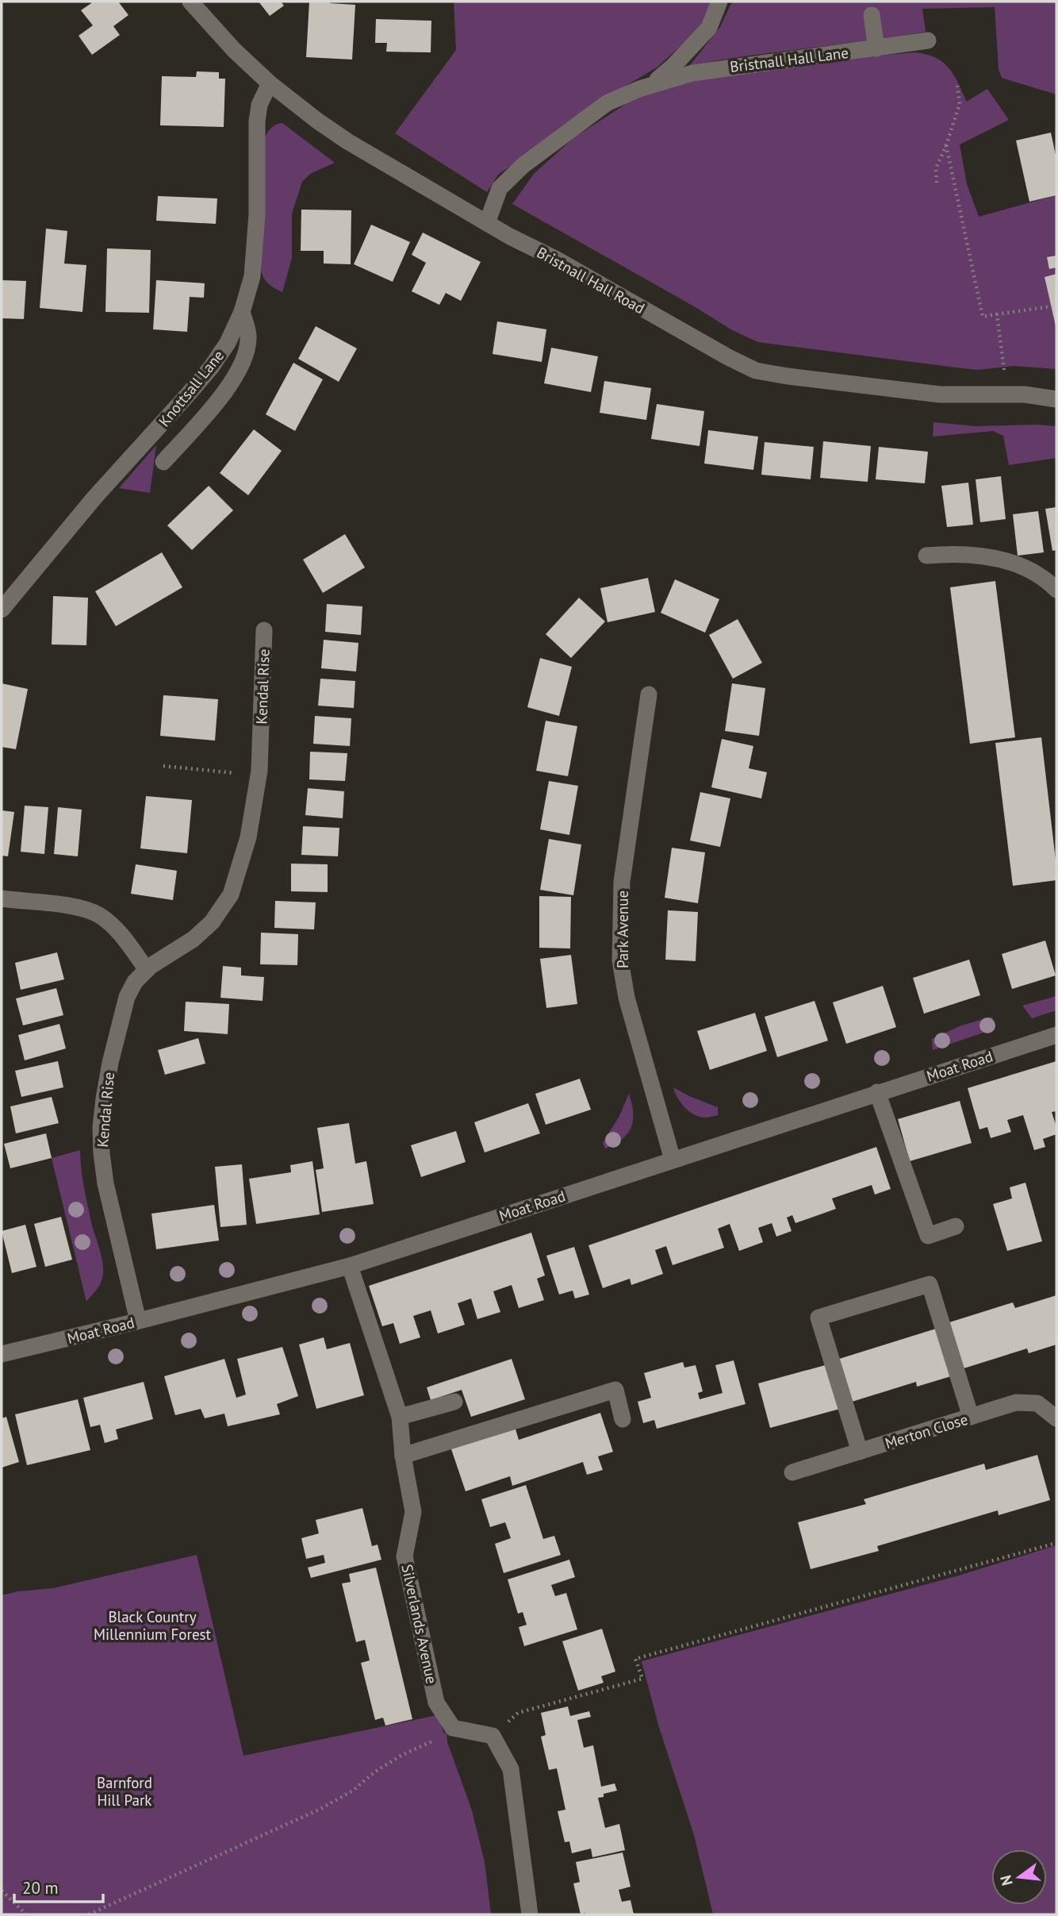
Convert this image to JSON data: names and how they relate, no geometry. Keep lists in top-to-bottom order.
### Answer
{
  "streets": {
    "street": [
      "Bristnall Hall Lane",
      "Bristnall Hall Road",
      "Knottsall Lane",
      "Kendal Rise",
      "Park Avenue",
      "Moat Road",
      "Merton Close",
      "Silverlands Avenue"
    ]
  },
  "crossings": [
    ["Bristnall Hall Lane", "Bristnall Hall Road"],
    ["Bristnall Hall Road", "Knottsall Lane"],
    ["Kendal Rise", "Moat Road"],
    ["Park Avenue", "Moat Road"],
    ["Moat Road", "Silverlands Avenue"]
  ],
  "parks": ["Black Country Millennium Forest", "Barnford Hill Park"],
  "scale_bar": "20 m",
  "north": "left"
}
